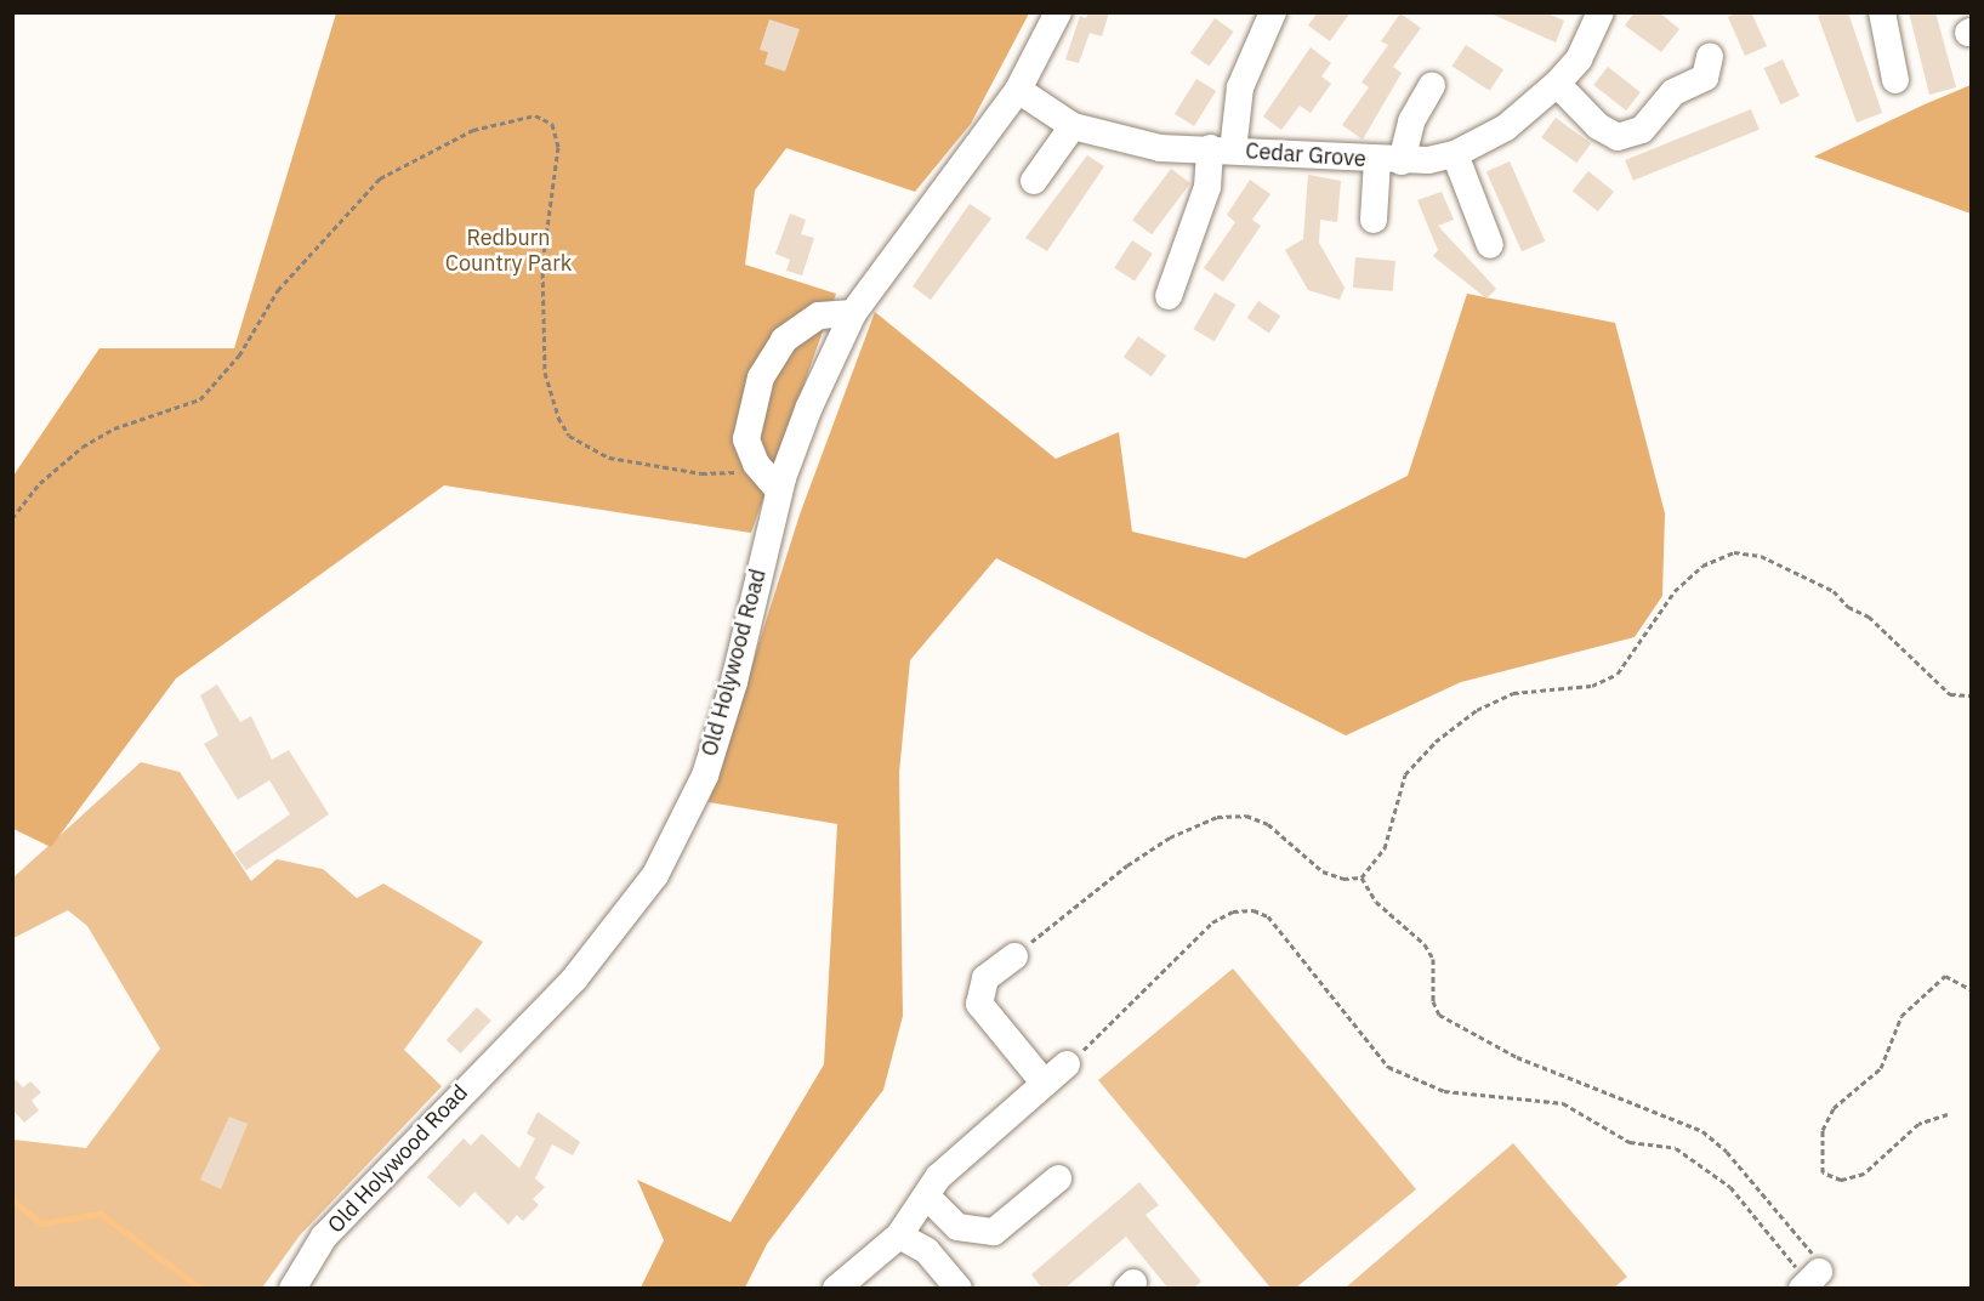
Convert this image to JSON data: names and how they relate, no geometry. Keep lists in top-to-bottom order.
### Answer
{
  "streets": {
    "street": ["Cedar Grove", "Old Holywood Road"]
  },
  "crossings": [
    ["Cedar Grove", "Old Holywood Road"]
  ],
  "parks": ["Redburn Country Park"]
}
